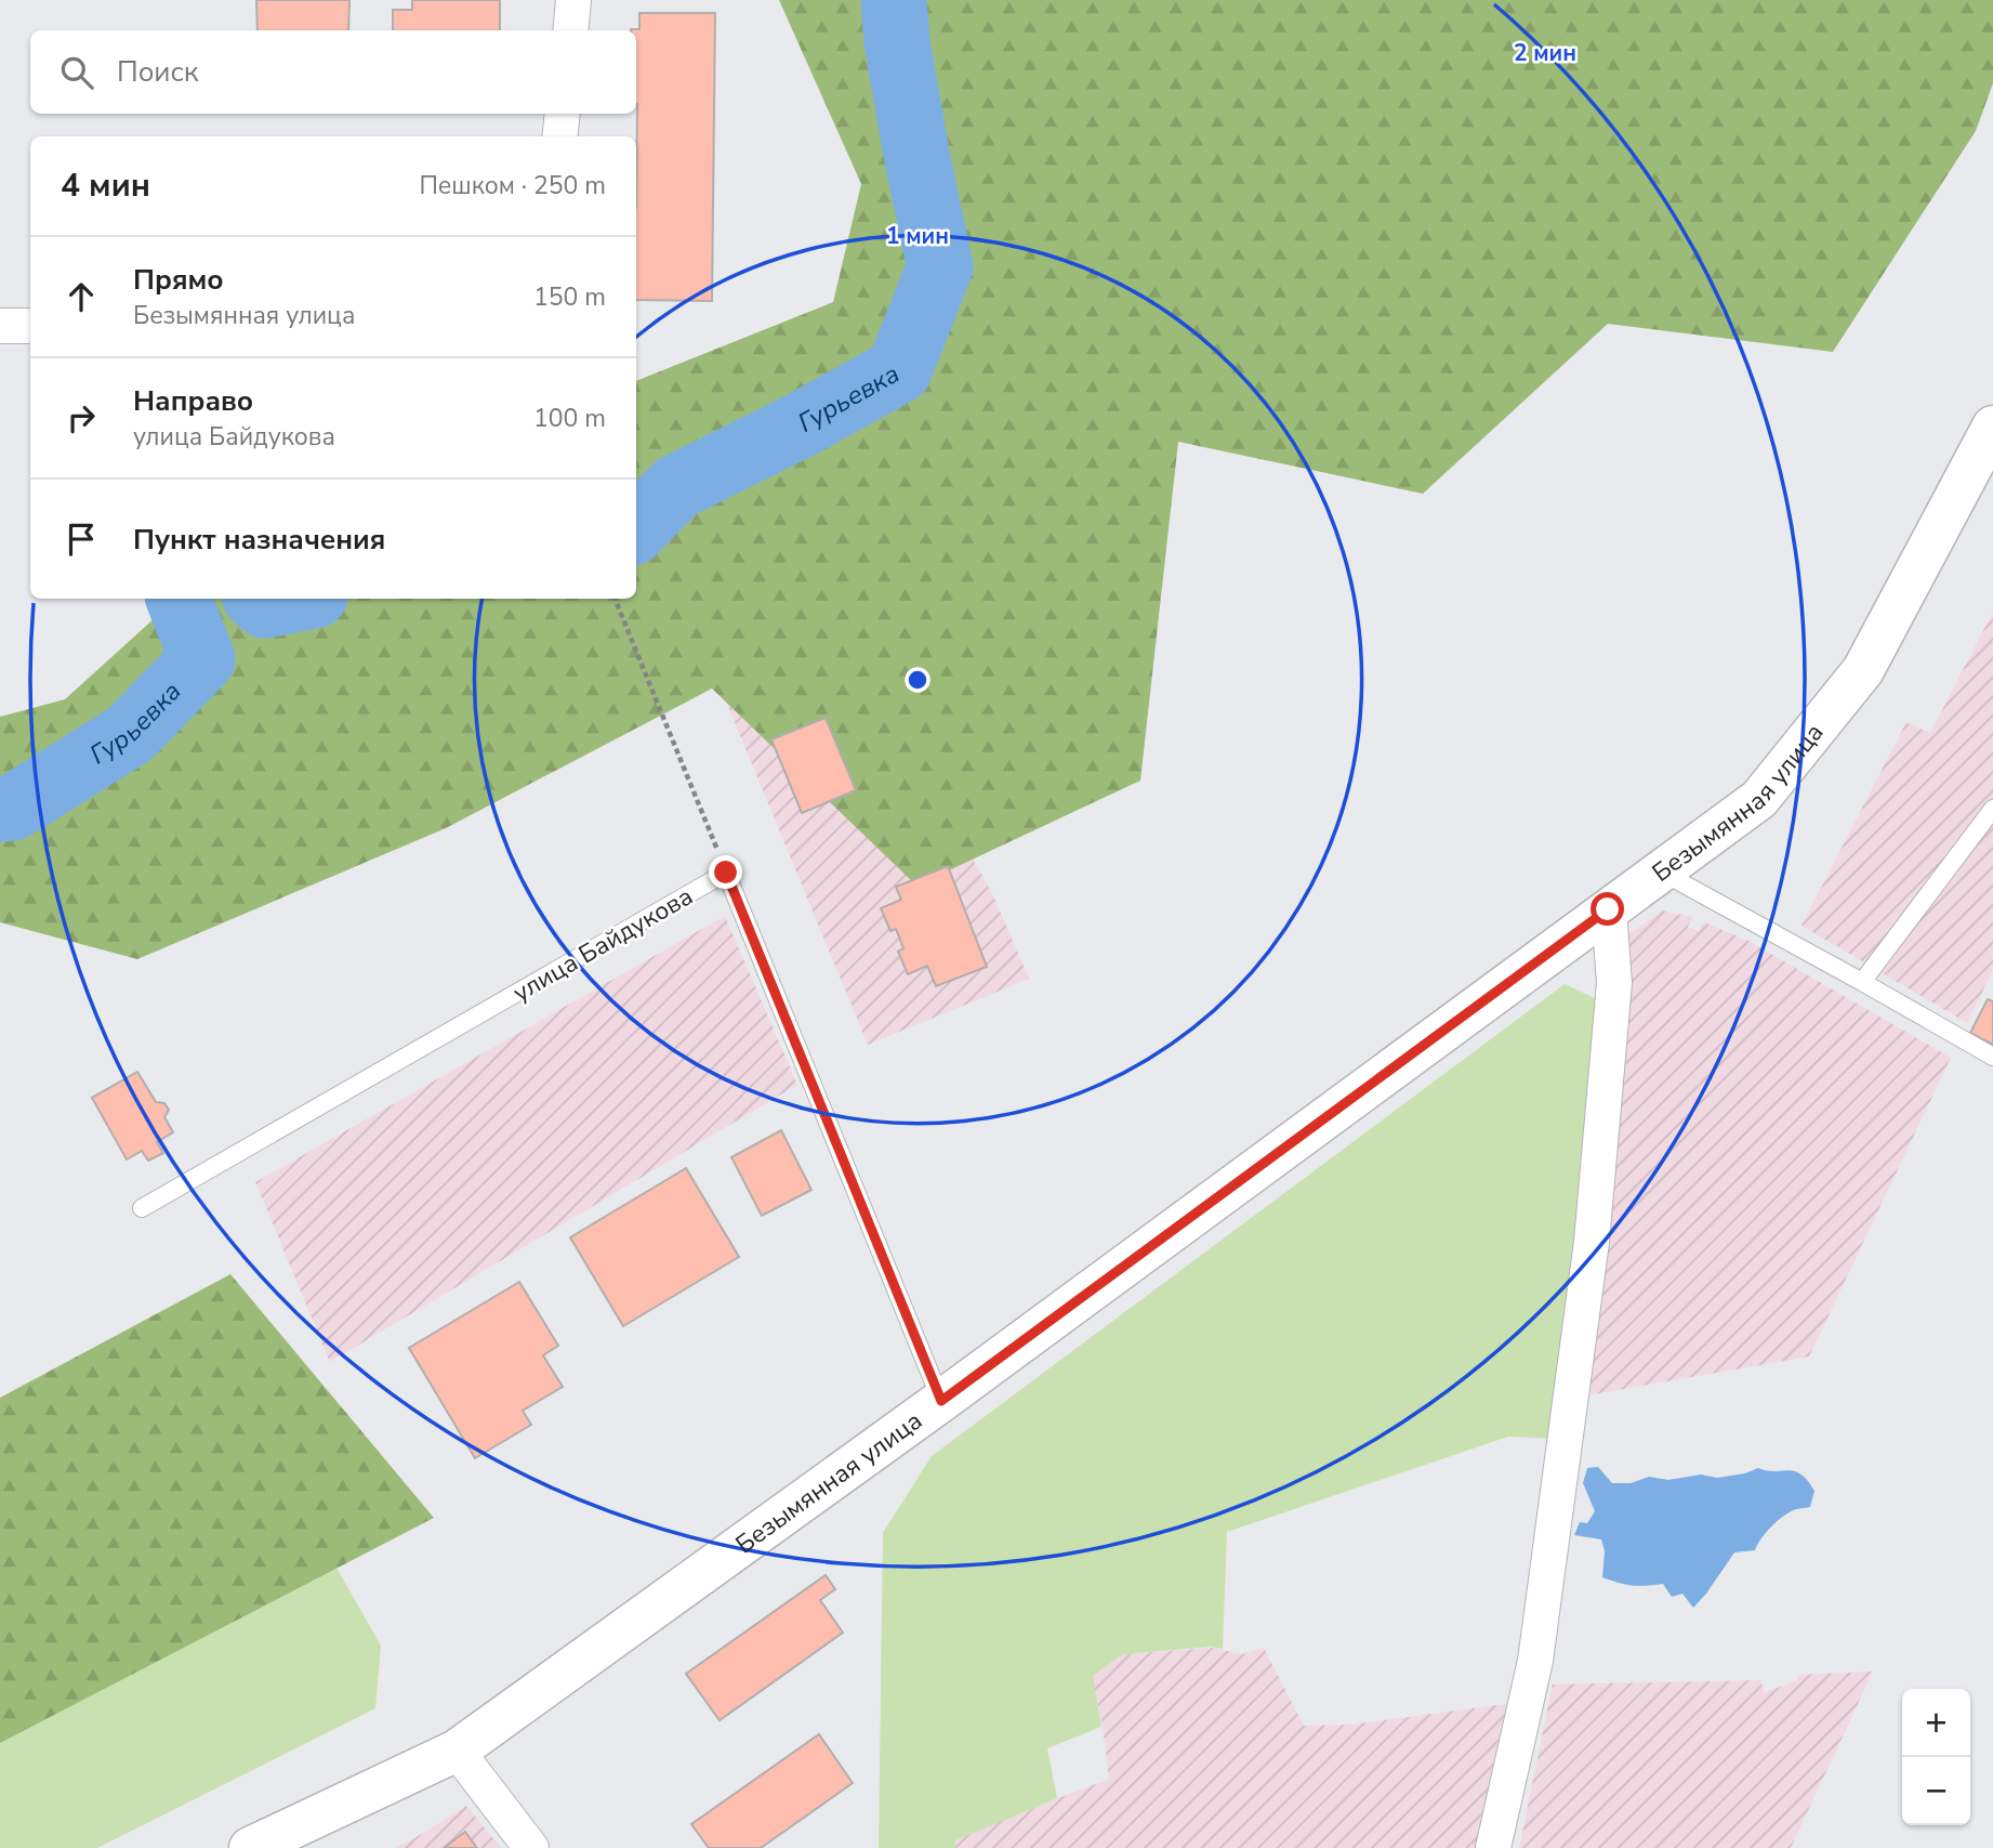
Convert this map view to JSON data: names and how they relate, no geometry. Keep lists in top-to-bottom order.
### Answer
{
  "streets": {
    "main road": ["Безымянная улица"],
    "lane": ["улица Байдукова"]
  },
  "water": ["Гурьевка"],
  "page": {
    "search": "Поиск",
    "heading": ["4 мин", "Пешком · 250 m"],
    "list": [
      ["Прямо", "Безымянная улица", "150 m"],
      ["Направо", "улица Байдукова", "100 m"],
      "Пункт назначения"
    ],
    "map_buttons": ["+", "−"]
  },
  "rings": ["2 мин", "1 мин"]
}
